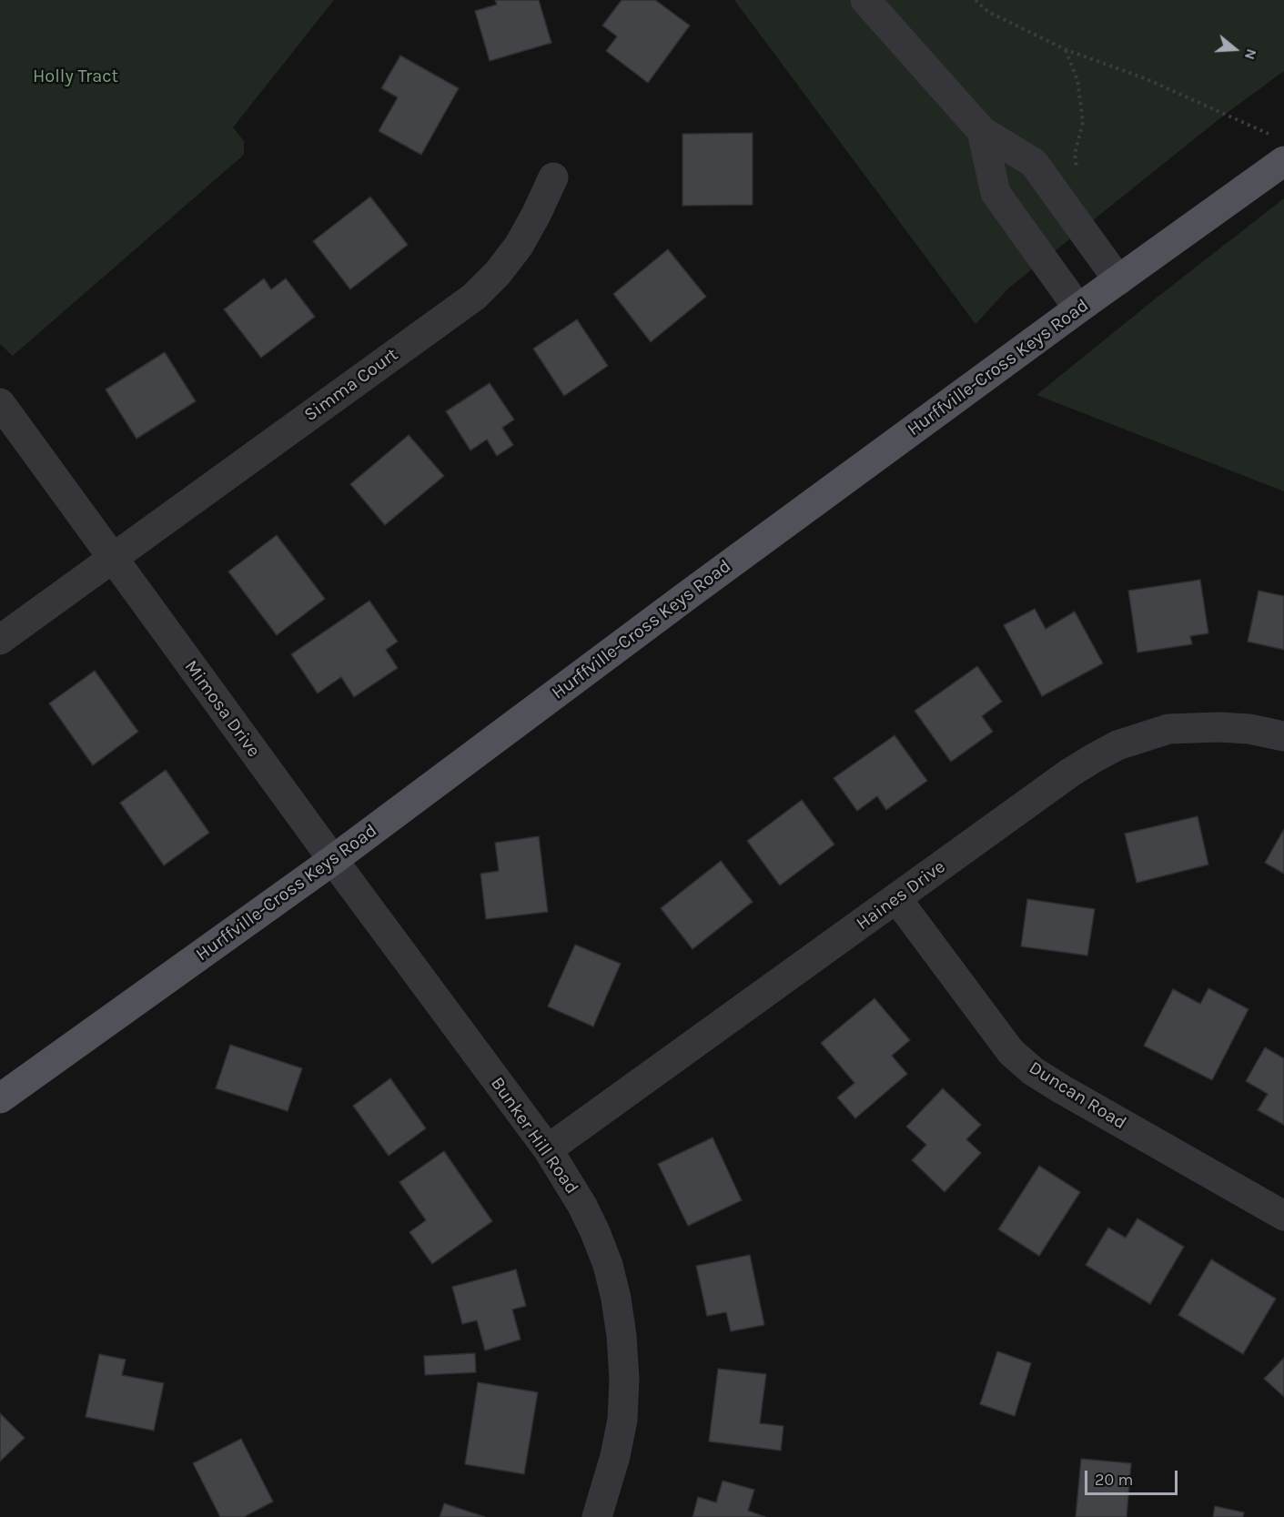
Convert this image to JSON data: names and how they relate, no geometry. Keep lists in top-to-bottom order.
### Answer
{
  "streets": {
    "main road": ["Hurffville-Cross Keys Road"],
    "street": [
      "Simma Court",
      "Mimosa Drive",
      "Haines Drive",
      "Duncan Road",
      "Bunker Hill Road"
    ]
  },
  "crossings": [
    ["Hurffville-Cross Keys Road", "Mimosa Drive"],
    ["Hurffville-Cross Keys Road", "Bunker Hill Road"],
    ["Simma Court", "Mimosa Drive"],
    ["Mimosa Drive", "Bunker Hill Road"],
    ["Haines Drive", "Duncan Road"],
    ["Haines Drive", "Bunker Hill Road"]
  ],
  "parks": ["Holly Tract"],
  "scale_bar": "20 m",
  "north": "right"
}
